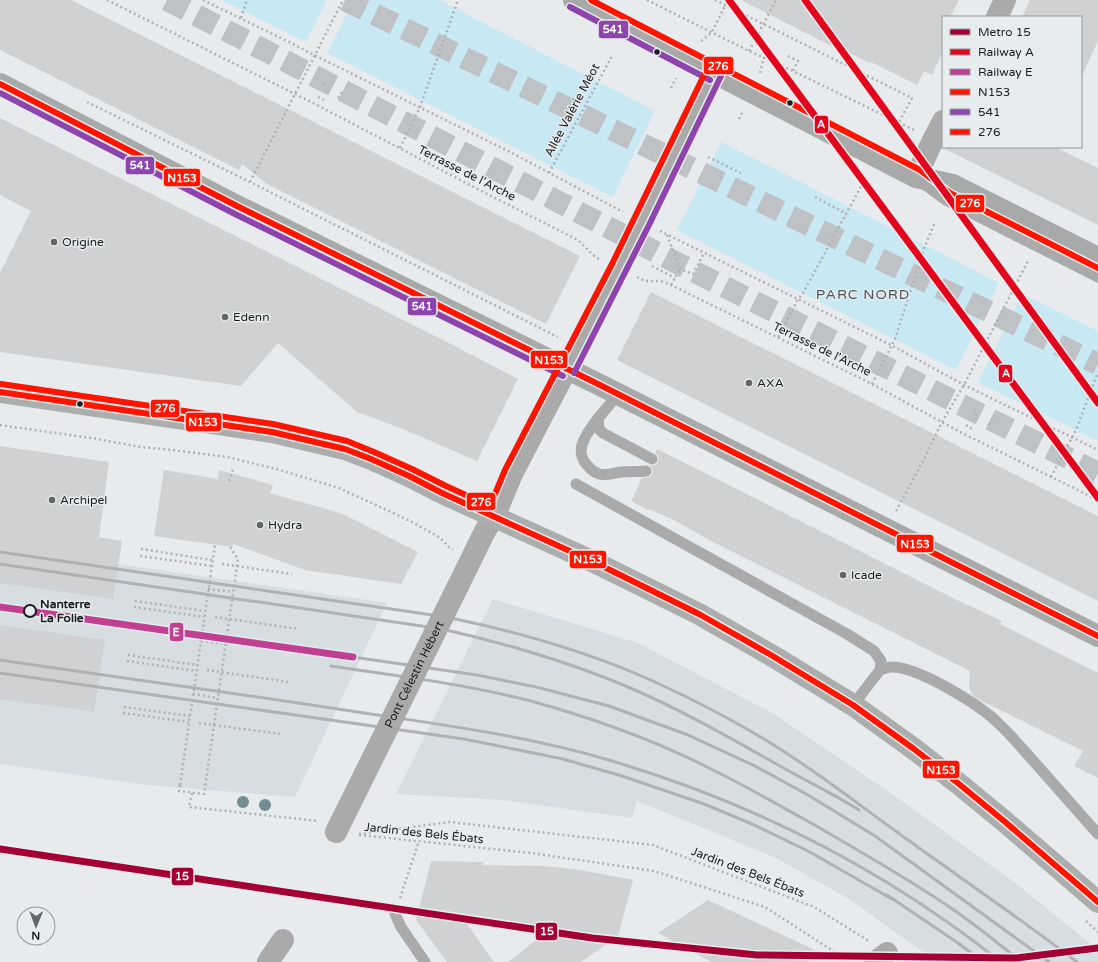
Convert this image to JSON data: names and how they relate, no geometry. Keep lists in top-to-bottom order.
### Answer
{
  "streets": {
    "street": ["Pont Célestin Hébert"],
    "path": ["Allée Valérie Méot", "Terrasse de l'Arche", "Jardin des Bels Ébats"]
  },
  "districts": ["PARC NORD"],
  "places": [
    "Origine",
    "Edenn",
    "AXA",
    "Archipel",
    "Hydra",
    "Icade",
    "Nanterre La Folie"
  ],
  "lines": [
    "rail line A",
    "transit line 276",
    "transit line 541",
    "transit line N153",
    "rail line E",
    "metro line 15"
  ],
  "legend": [
    "Metro 15",
    "Railway A",
    "Railway E",
    "N153",
    "541",
    "276"
  ],
  "north": "bottom"
}
